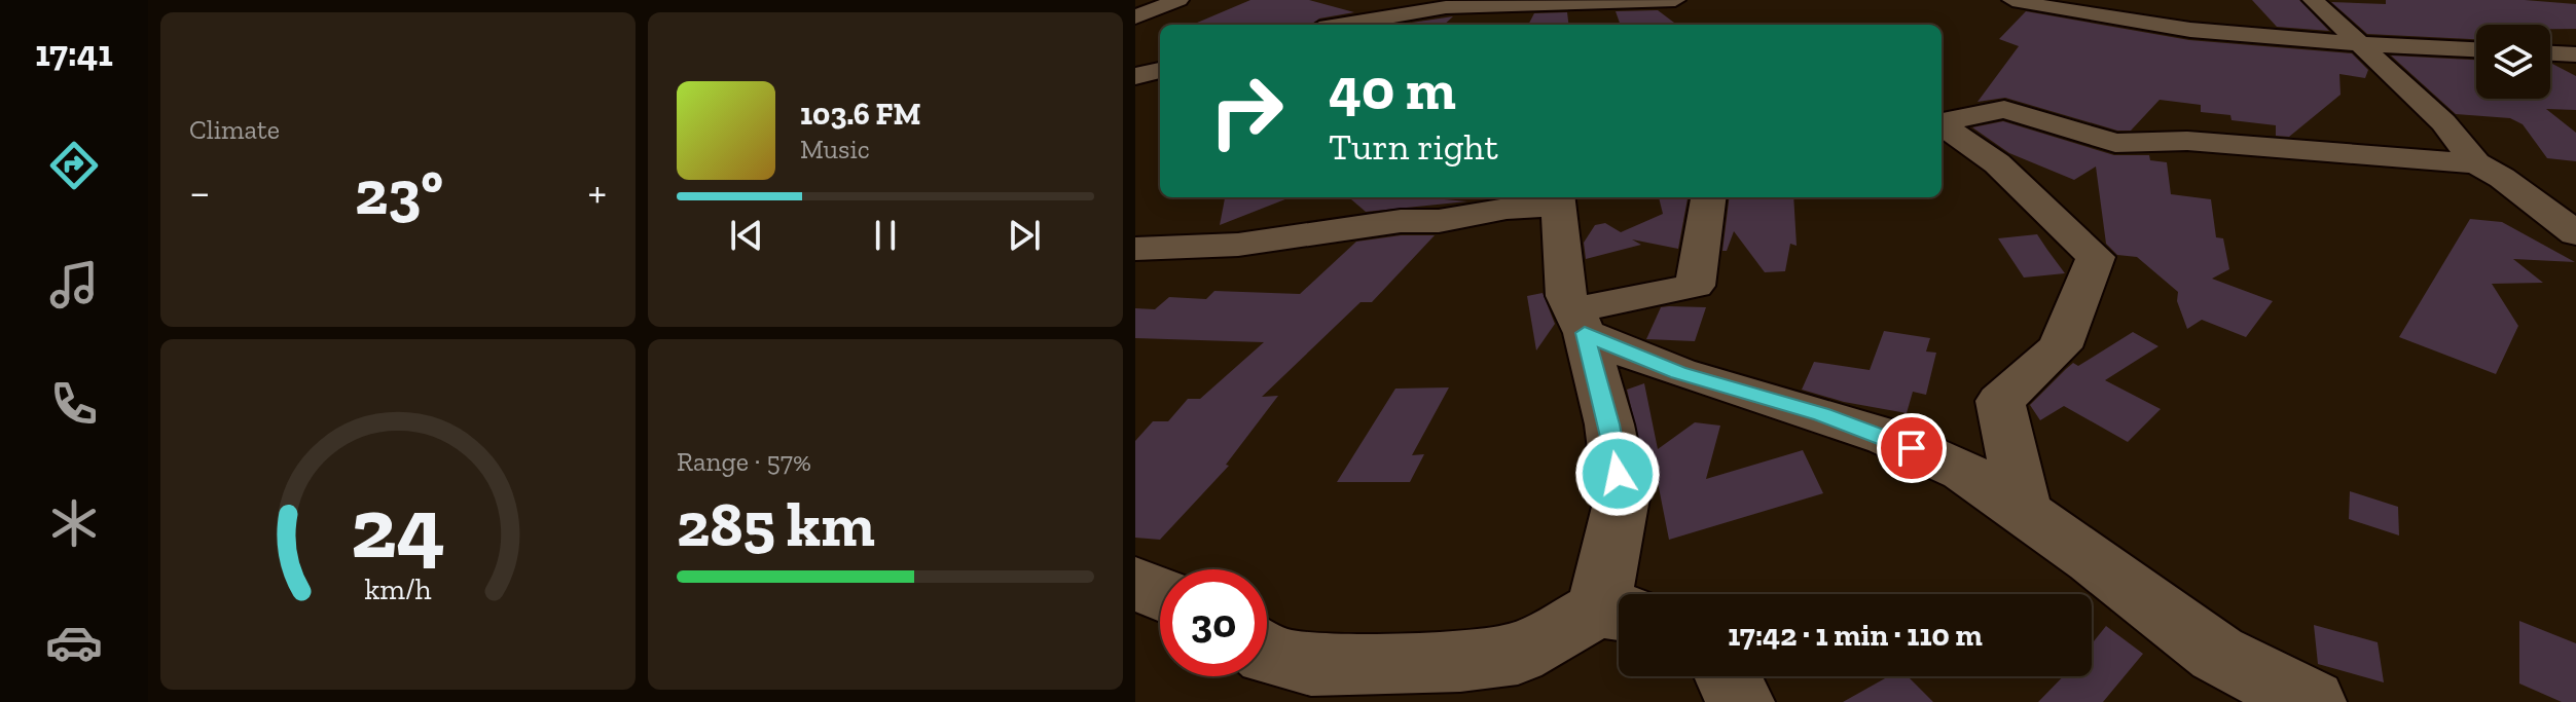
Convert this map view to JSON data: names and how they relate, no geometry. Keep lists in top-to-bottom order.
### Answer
{
  "page": {
    "tabs": "17:41",
    "tile": [
      "Climate",
      ["Range · 57%", "285 km"]
    ],
    "turn": ["40 m", "Turn right"],
    "song": ["103.6 FM", "Music"],
    "heat": ["−", "23°", "+"],
    "limit": "30",
    "trip": "17:42 · 1 min · 110 m",
    "gauge": ["24", "km/h"]
  }
}
